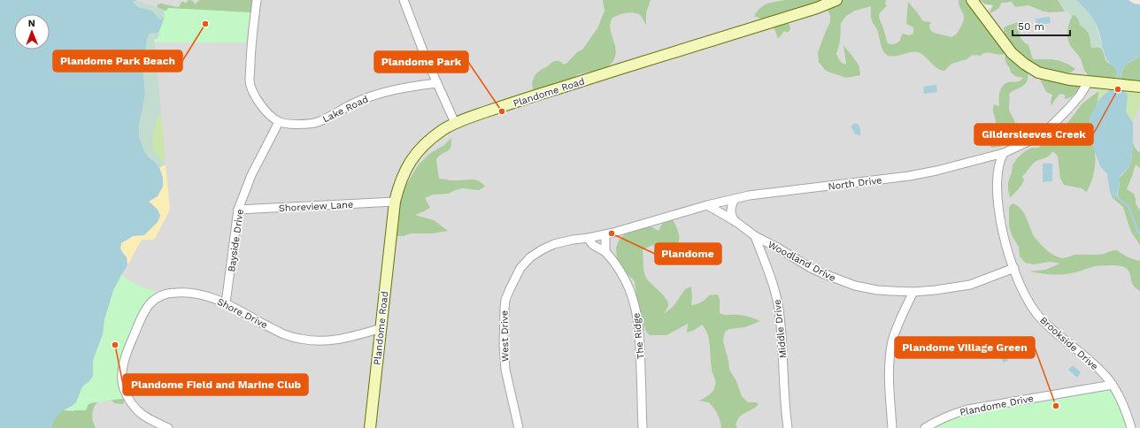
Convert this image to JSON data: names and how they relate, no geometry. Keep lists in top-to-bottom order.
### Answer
{
  "streets": {
    "main road": ["Plandome Road"],
    "street": [
      "Lake Road",
      "North Drive",
      "Shoreview Lane",
      "Bayside Drive",
      "Woodland Drive",
      "Shore Drive",
      "Middle Drive",
      "West Drive",
      "The Ridge",
      "Brookside Drive",
      "Plandome Drive"
    ]
  },
  "crossings": [
    ["Plandome Road", "Shoreview Lane"],
    ["Plandome Road", "Shore Drive"],
    ["Lake Road", "Bayside Drive"],
    ["North Drive", "West Drive"],
    ["North Drive", "The Ridge"],
    ["North Drive", "Brookside Drive"],
    ["Shoreview Lane", "Bayside Drive"],
    ["Bayside Drive", "Shore Drive"],
    ["Woodland Drive", "Middle Drive"],
    ["Woodland Drive", "Brookside Drive"],
    ["West Drive", "The Ridge"],
    ["Brookside Drive", "Plandome Drive"]
  ],
  "places": [
    "Plandome Park Beach",
    "Gildersleeves Creek",
    "Plandome Park",
    "Plandome",
    "Plandome Field and Marine Club",
    "Plandome Village Green"
  ],
  "scale_bar": "50 m",
  "north": "top"
}
